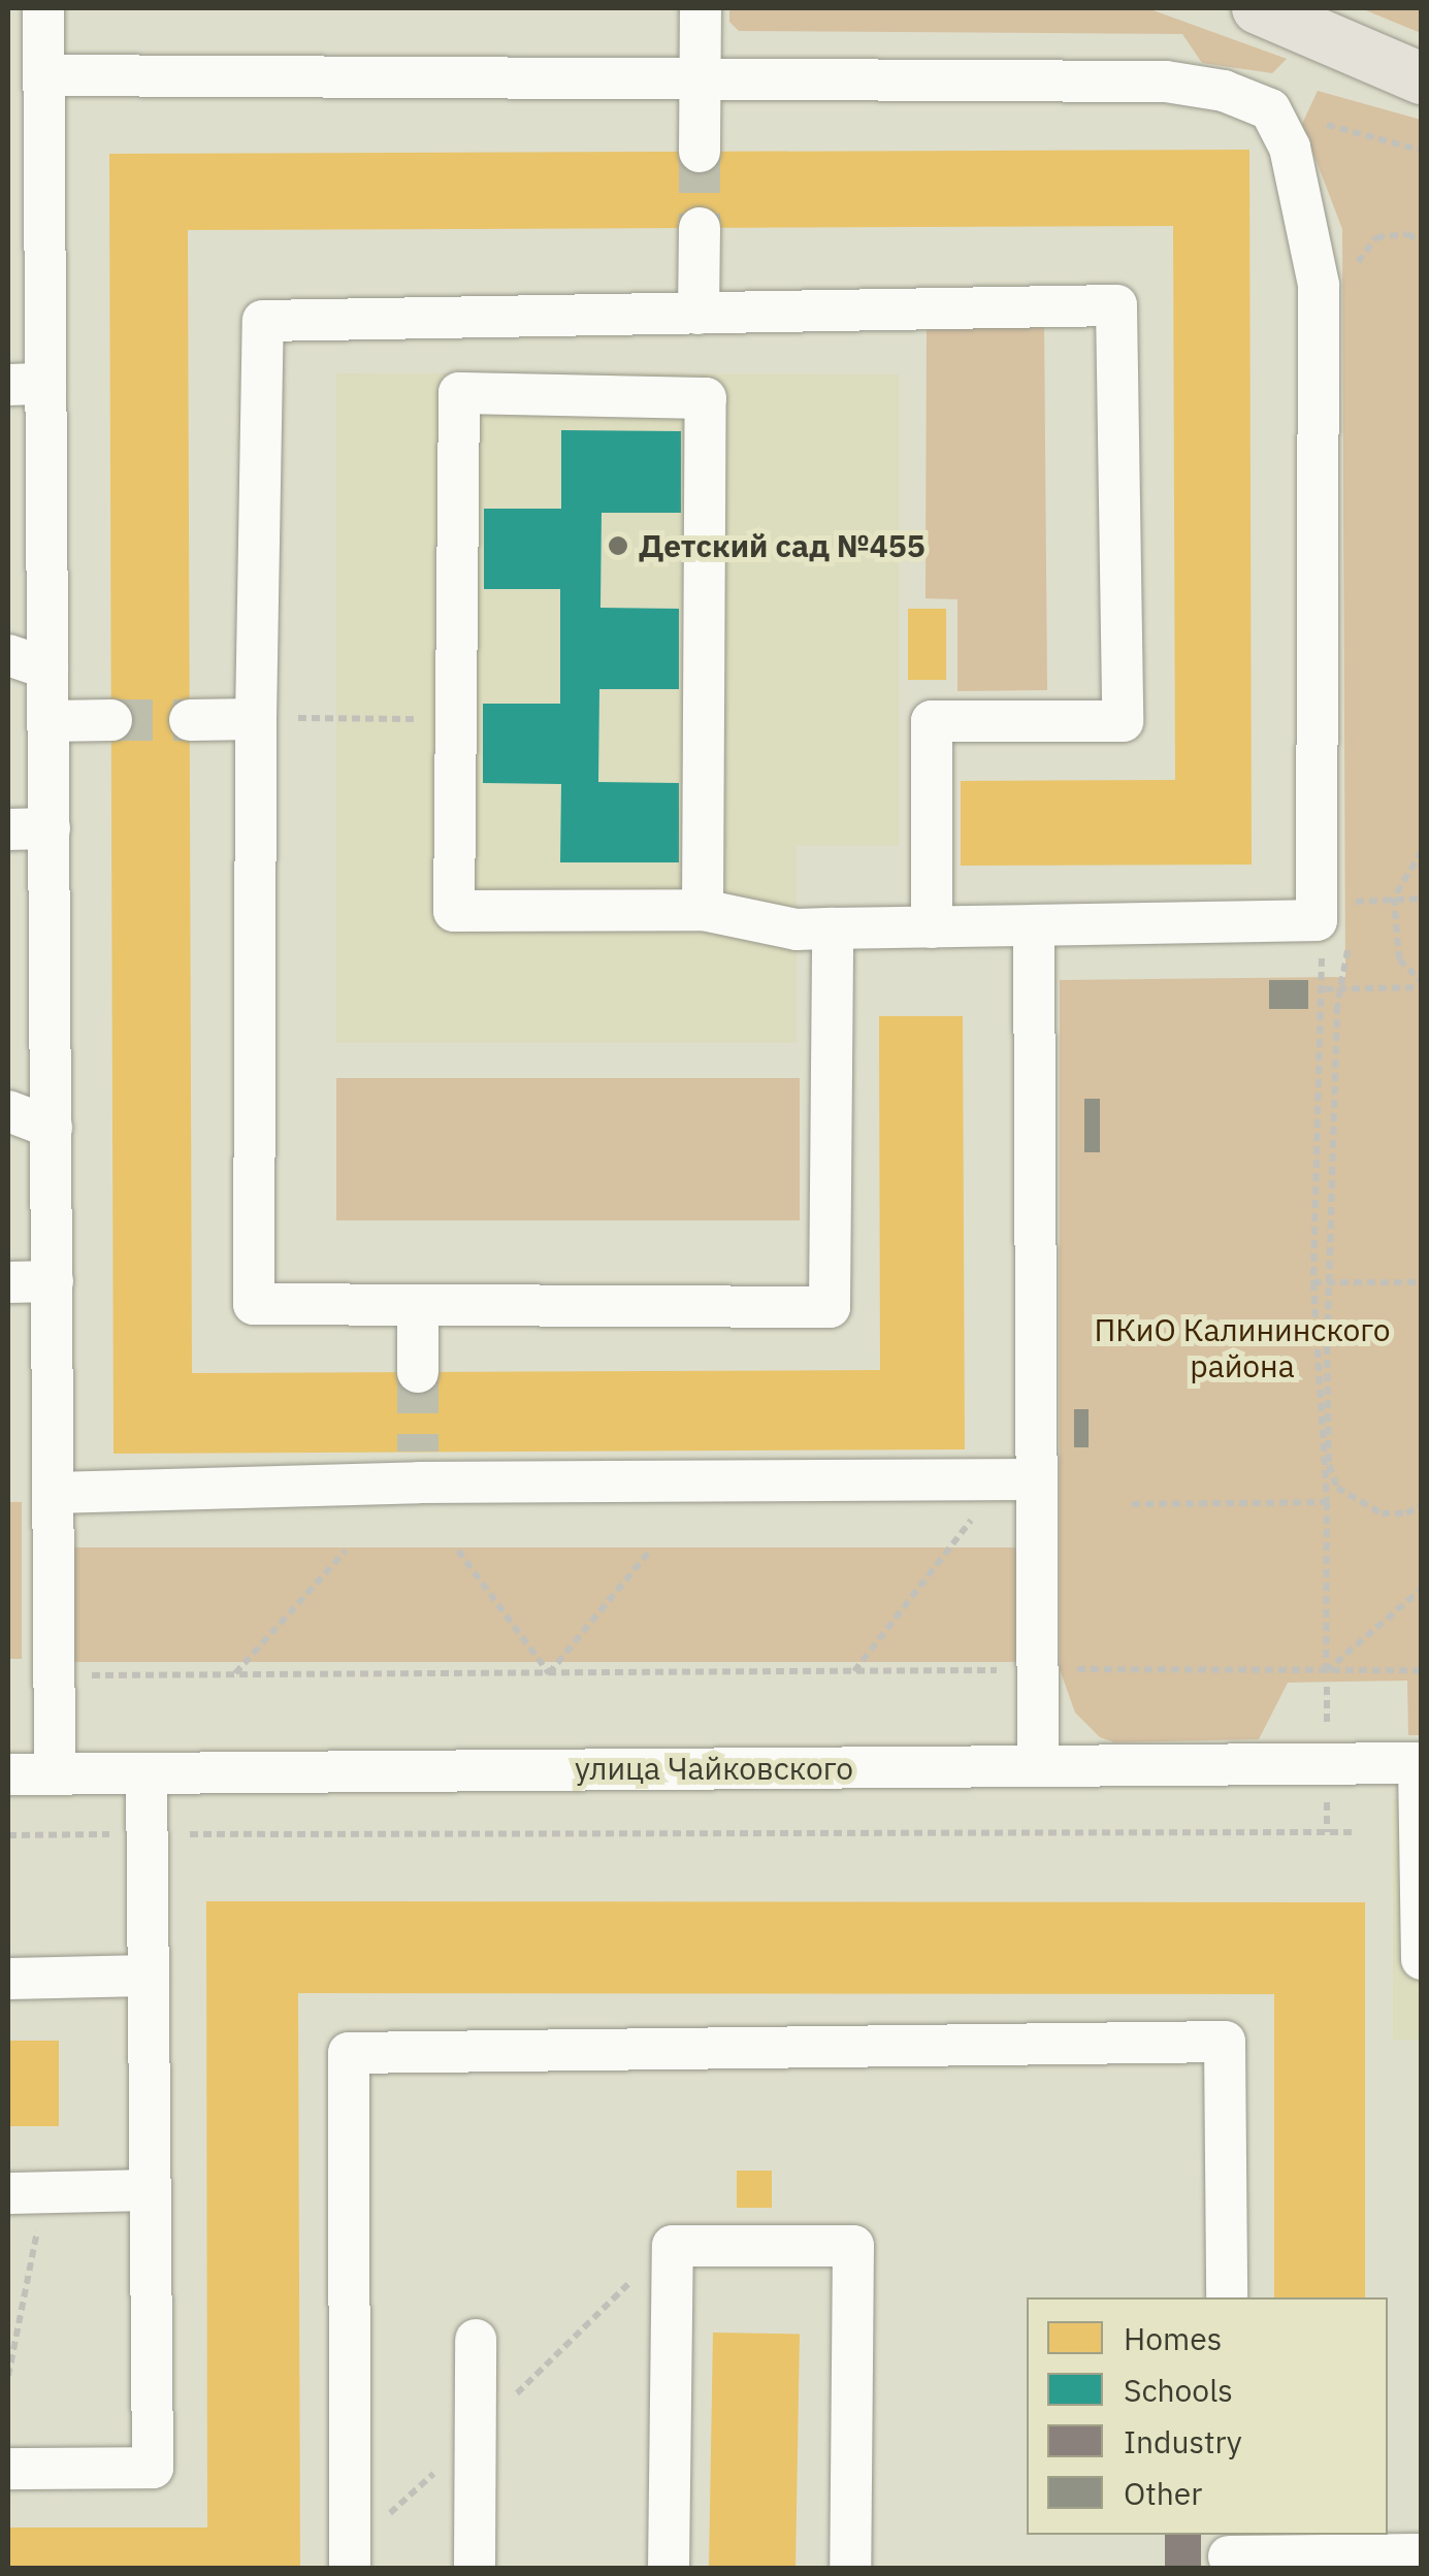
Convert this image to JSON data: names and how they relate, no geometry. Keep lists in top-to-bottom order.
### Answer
{
  "streets": {
    "street": ["улица Чайковского"]
  },
  "parks": ["ПКиО Калининского района"],
  "places": ["Детский сад №455"],
  "legend": [
    "Homes",
    "Schools",
    "Industry",
    "Other"
  ]
}
